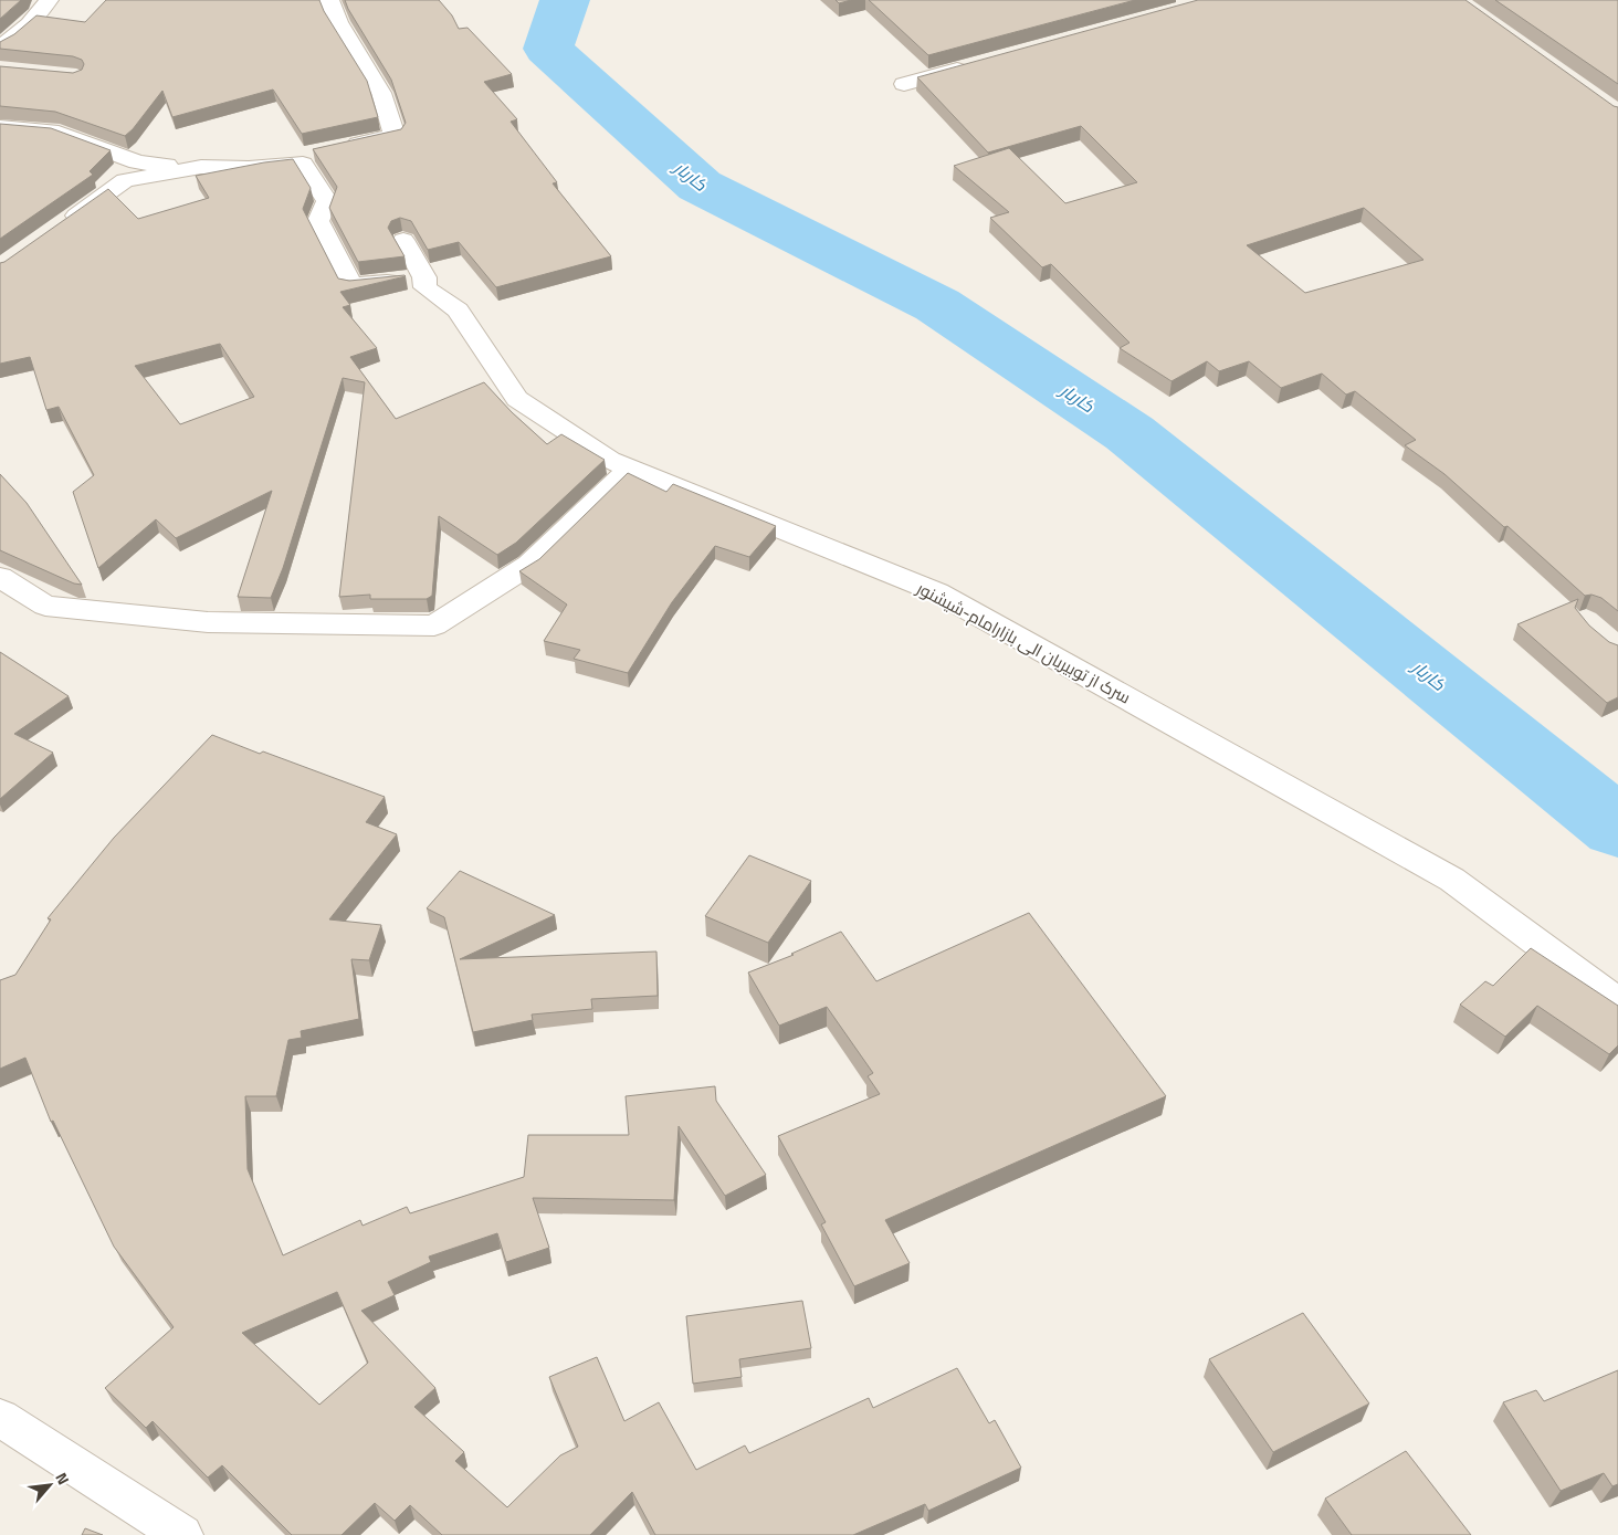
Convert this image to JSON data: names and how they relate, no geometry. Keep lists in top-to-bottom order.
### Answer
{
  "streets": {
    "street": ["سرک از توبیریان الی بازارامام-شیشنور"]
  },
  "water": ["کاربار"],
  "north": "top right"
}
